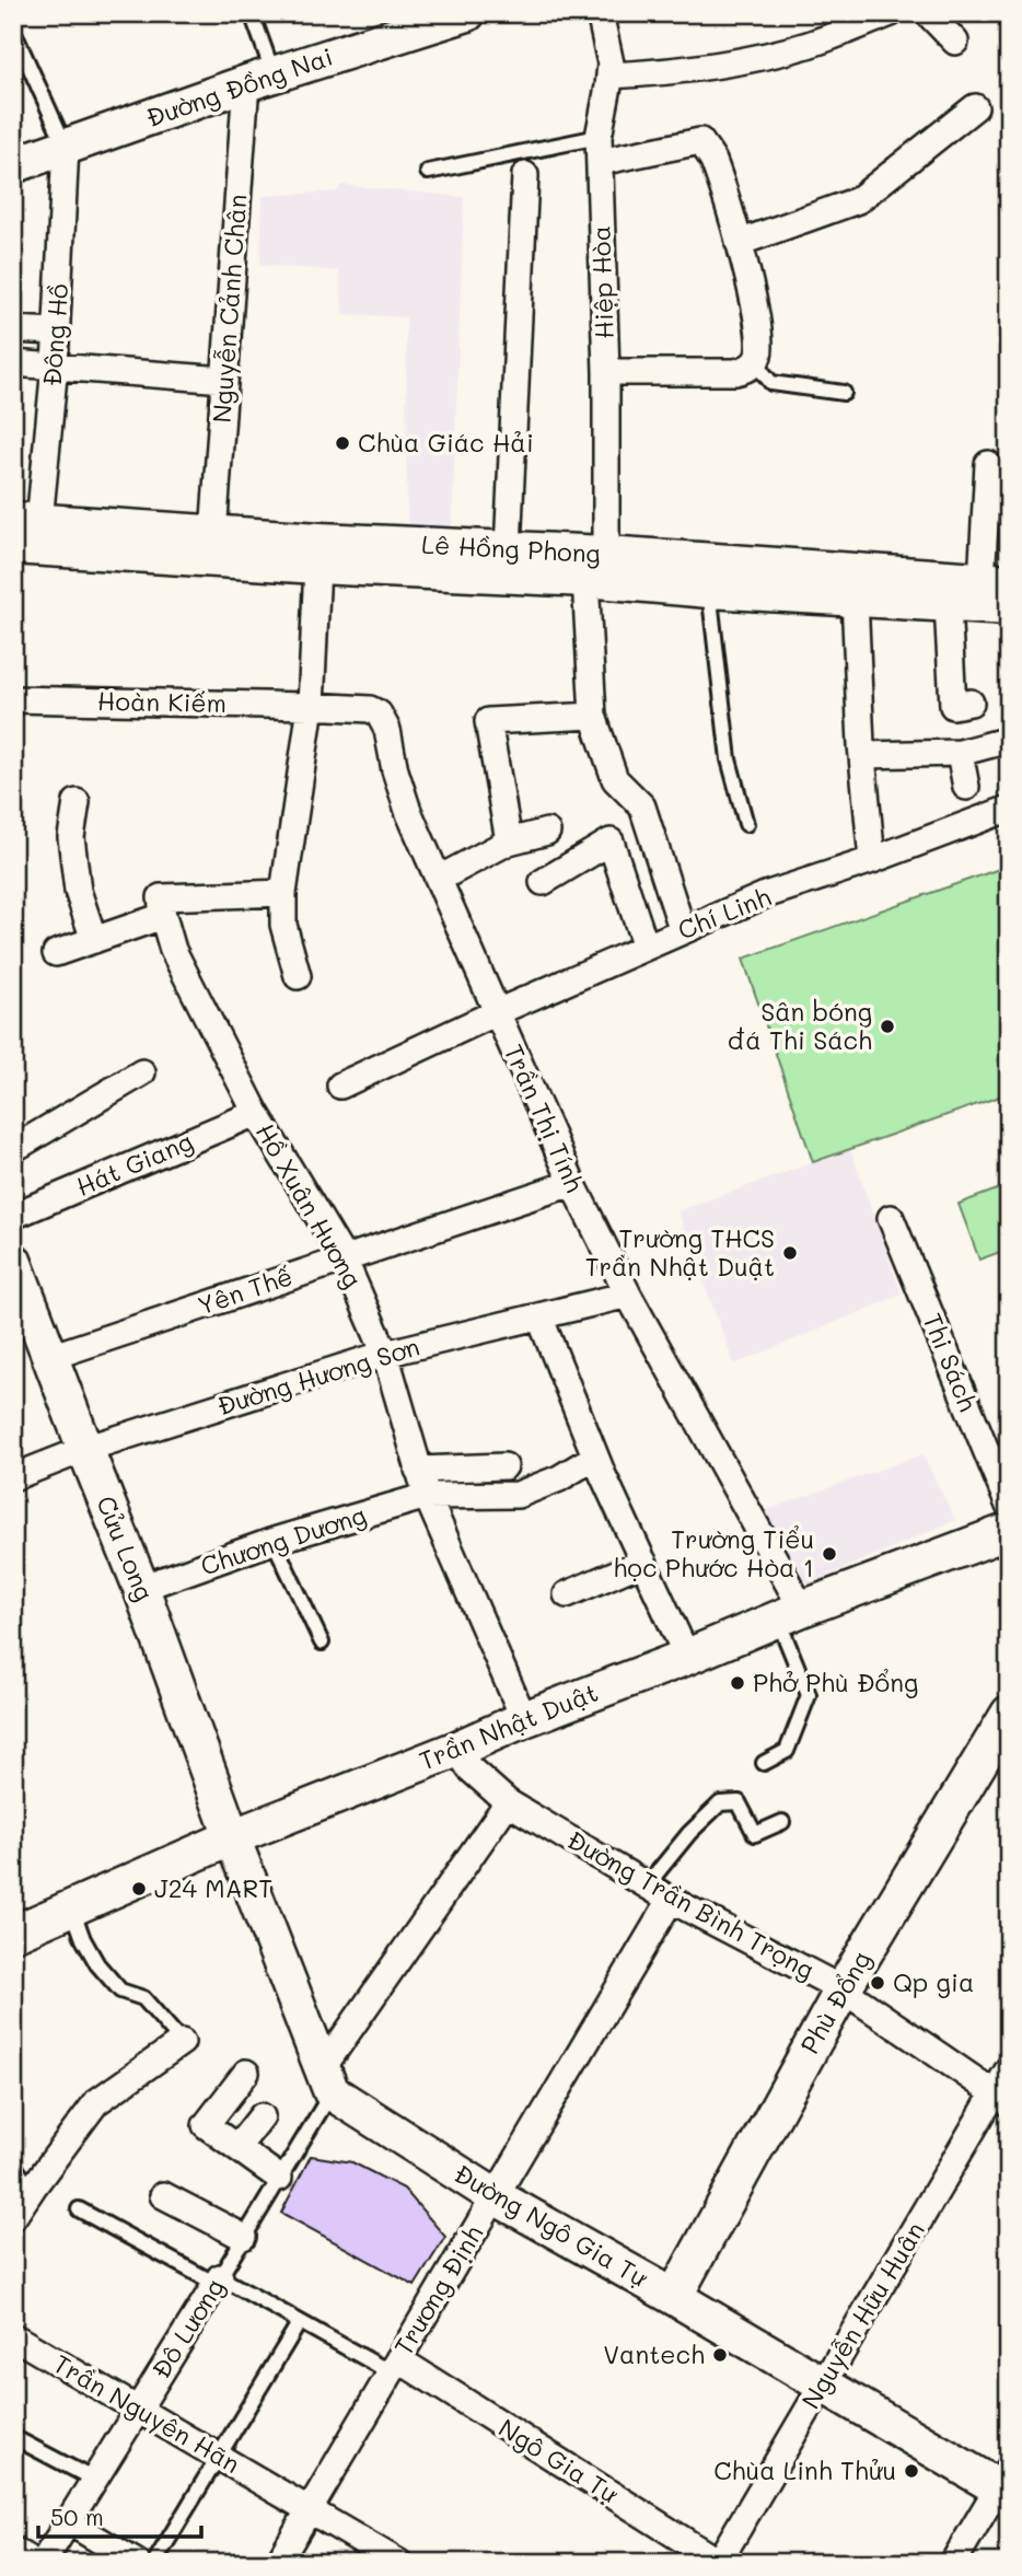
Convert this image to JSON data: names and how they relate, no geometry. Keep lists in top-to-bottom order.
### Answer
{
  "streets": {
    "street": [
      "Đường Đồng Nai",
      "Hiệp Hòa",
      "Nguyễn Cảnh Chân",
      "Đông Hồ",
      "Lê Hồng Phong",
      "Hoàn Kiếm",
      "Chí Linh",
      "Trần Thị Tính",
      "Hát Giang",
      "Hồ Xuân Hương",
      "Yên Thế",
      "Thi Sách",
      "Đường Hương Sơn",
      "Chương Dương",
      "Cửu Long",
      "Trần Nhật Duật",
      "Đường Trần Bình Trọng",
      "Phù Đổng",
      "Đường Ngô Gia Tự",
      "Trương Định",
      "Nguyễn Hữu Huân",
      "Đô Lương",
      "Trần Nguyên Hãn",
      "Ngô Gia Tự"
    ]
  },
  "crossings": [
    ["Đường Đồng Nai", "Nguyễn Cảnh Chân"],
    ["Đường Đồng Nai", "Đông Hồ"],
    ["Hiệp Hòa", "Lê Hồng Phong"],
    ["Hiệp Hòa", "Chí Linh"],
    ["Nguyễn Cảnh Chân", "Lê Hồng Phong"],
    ["Đông Hồ", "Lê Hồng Phong"],
    ["Hoàn Kiếm", "Trần Thị Tính"],
    ["Chí Linh", "Trần Thị Tính"],
    ["Trần Thị Tính", "Yên Thế"],
    ["Trần Thị Tính", "Đường Hương Sơn"],
    ["Trần Thị Tính", "Trần Nhật Duật"],
    ["Hát Giang", "Hồ Xuân Hương"],
    ["Hồ Xuân Hương", "Yên Thế"],
    ["Hồ Xuân Hương", "Đường Hương Sơn"],
    ["Hồ Xuân Hương", "Chương Dương"],
    ["Hồ Xuân Hương", "Trần Nhật Duật"],
    ["Yên Thế", "Cửu Long"],
    ["Đường Hương Sơn", "Cửu Long"],
    ["Chương Dương", "Cửu Long"],
    ["Cửu Long", "Trần Nhật Duật"],
    ["Trần Nhật Duật", "Đường Trần Bình Trọng"],
    ["Đường Trần Bình Trọng", "Phù Đổng"],
    ["Đường Trần Bình Trọng", "Trương Định"],
    ["Đường Trần Bình Trọng", "Nguyễn Hữu Huân"],
    ["Phù Đổng", "Đường Ngô Gia Tự"],
    ["Đường Ngô Gia Tự", "Trương Định"],
    ["Đường Ngô Gia Tự", "Nguyễn Hữu Huân"],
    ["Đường Ngô Gia Tự", "Đô Lương"],
    ["Trương Định", "Trần Nguyên Hãn"],
    ["Trương Định", "Ngô Gia Tự"],
    ["Nguyễn Hữu Huân", "Ngô Gia Tự"],
    ["Đô Lương", "Trần Nguyên Hãn"]
  ],
  "places": [
    "Chùa Giác Hải",
    "Sân bóng đá Thi Sách",
    "Trường THCS Trần Nhật Duật",
    "Trường Tiểu học Phước Hòa 1",
    "Phở Phù Đổng",
    "J24 MART",
    "Qp gia",
    "Vantech",
    "Chùa Linh Thửu"
  ],
  "scale_bar": "50 m"
}
